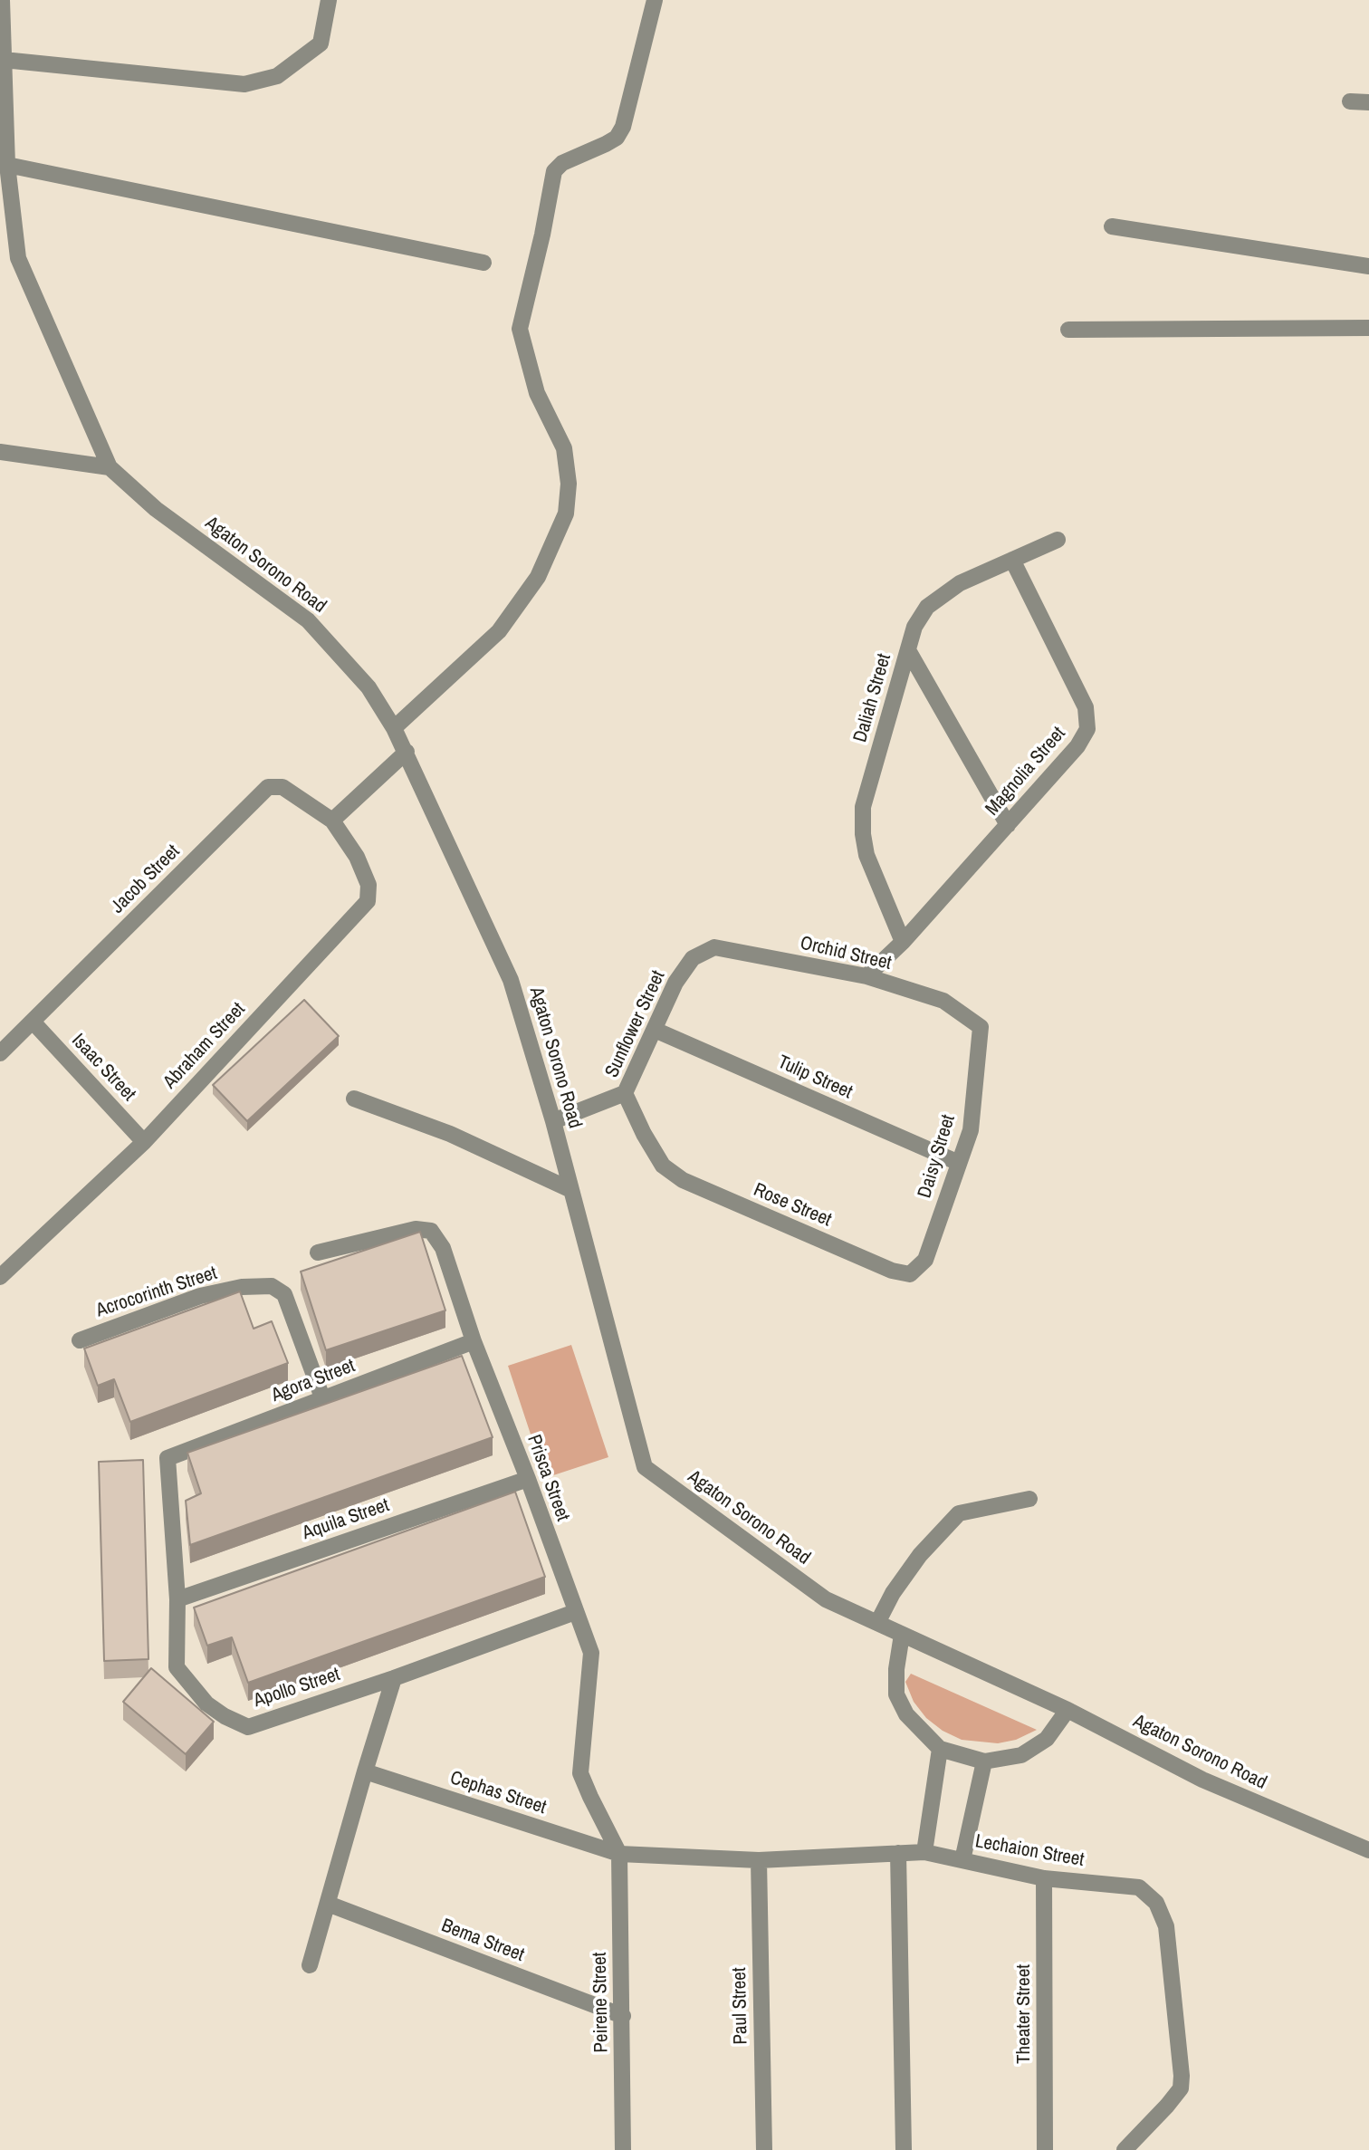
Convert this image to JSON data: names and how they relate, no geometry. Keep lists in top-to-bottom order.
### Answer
{
  "streets": {
    "street": [
      "Agaton Sorono Road",
      "Daliah Street",
      "Magnolia Street",
      "Jacob Street",
      "Orchid Street",
      "Sunflower Street",
      "Abraham Street",
      "Isaac Street",
      "Tulip Street",
      "Daisy Street",
      "Rose Street",
      "Acrocorinth Street",
      "Agora Street",
      "Prisca Street",
      "Aquila Street",
      "Apollo Street",
      "Cephas Street",
      "Lechaion Street",
      "Bema Street",
      "Peirene Street",
      "Paul Street",
      "Theater Street"
    ]
  },
  "crossings": [
    ["Daliah Street", "Magnolia Street"],
    ["Magnolia Street", "Orchid Street"],
    ["Jacob Street", "Abraham Street"],
    ["Jacob Street", "Isaac Street"],
    ["Orchid Street", "Sunflower Street"],
    ["Orchid Street", "Daisy Street"],
    ["Sunflower Street", "Tulip Street"],
    ["Sunflower Street", "Rose Street"],
    ["Abraham Street", "Isaac Street"],
    ["Tulip Street", "Daisy Street"],
    ["Daisy Street", "Rose Street"],
    ["Acrocorinth Street", "Agora Street"],
    ["Agora Street", "Prisca Street"],
    ["Agora Street", "Apollo Street"],
    ["Prisca Street", "Aquila Street"],
    ["Prisca Street", "Apollo Street"],
    ["Prisca Street", "Cephas Street"],
    ["Prisca Street", "Lechaion Street"],
    ["Prisca Street", "Peirene Street"],
    ["Aquila Street", "Apollo Street"],
    ["Cephas Street", "Lechaion Street"],
    ["Cephas Street", "Peirene Street"],
    ["Lechaion Street", "Peirene Street"],
    ["Lechaion Street", "Paul Street"],
    ["Lechaion Street", "Theater Street"],
    ["Bema Street", "Peirene Street"]
  ]
}
